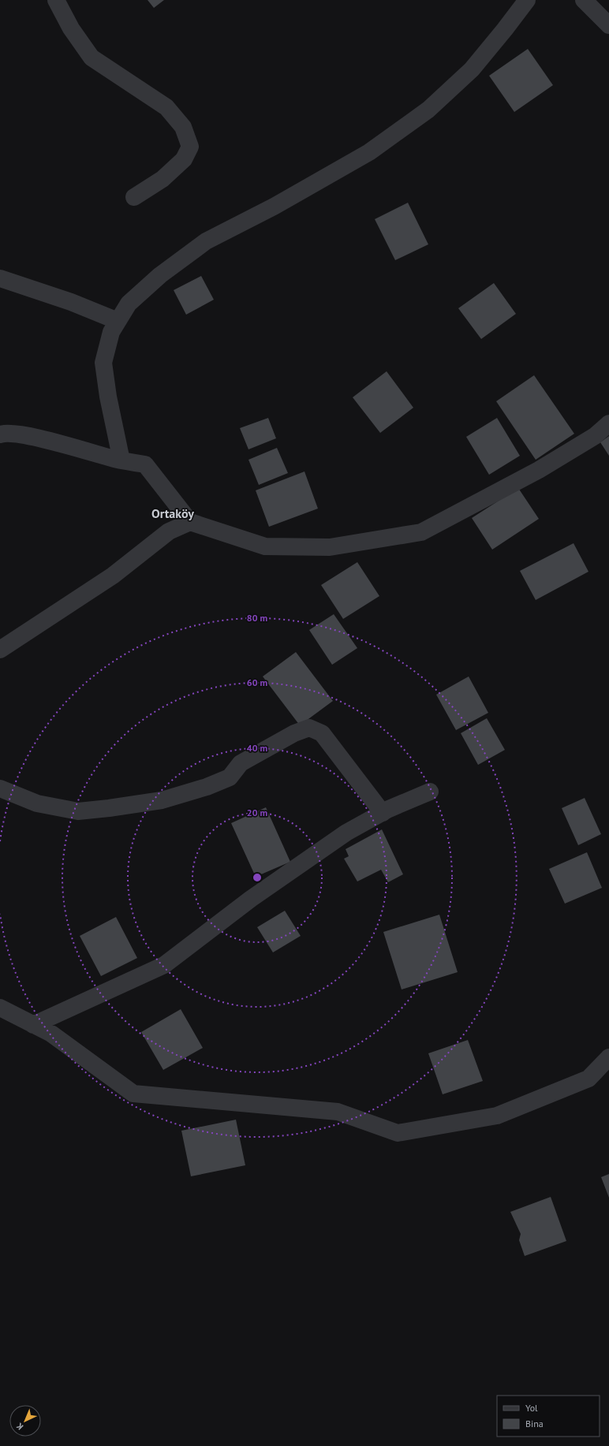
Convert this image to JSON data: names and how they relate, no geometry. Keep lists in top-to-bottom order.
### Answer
{
  "districts": ["Ortaköy"],
  "legend": ["Yol", "Bina"],
  "north": "bottom left",
  "rings": [
    "80 m",
    "60 m",
    "40 m",
    "20 m"
  ]
}
